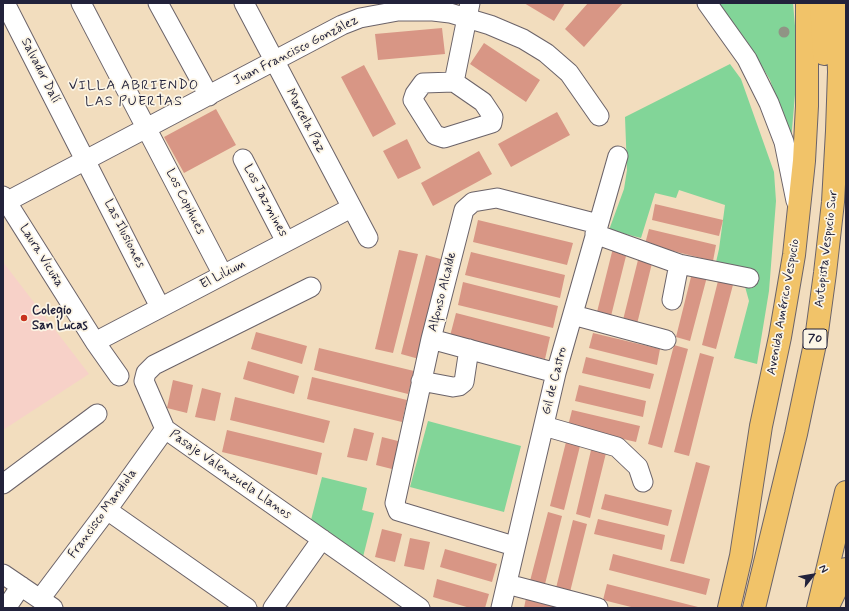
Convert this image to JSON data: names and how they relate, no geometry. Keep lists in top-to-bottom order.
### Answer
{
  "streets": {
    "main road": ["Autopista Vespucio Sur", "Avenida Américo Vespucio", "70"],
    "street": [
      "Juan Francisco González",
      "Salvador Dalí",
      "Marcela Paz",
      "Los Jazmines",
      "Los Copihues",
      "Las Ilusiones",
      "Laura Vicuña",
      "El Lilium",
      "Alfonso Alcalde",
      "Gil de Castro",
      "Pasaje Valenzuela Llanos",
      "Francisco Mandiola"
    ]
  },
  "crossings": [
    ["Juan Francisco González", "Salvador Dalí"],
    ["Juan Francisco González", "Marcela Paz"],
    ["Juan Francisco González", "Los Copihues"],
    ["Juan Francisco González", "Las Ilusiones"],
    ["Juan Francisco González", "Laura Vicuña"],
    ["Salvador Dalí", "Las Ilusiones"],
    ["Marcela Paz", "El Lilium"],
    ["Los Jazmines", "El Lilium"],
    ["Los Copihues", "El Lilium"],
    ["Las Ilusiones", "El Lilium"],
    ["Laura Vicuña", "El Lilium"],
    ["Alfonso Alcalde", "Gil de Castro"],
    ["Pasaje Valenzuela Llanos", "Francisco Mandiola"]
  ],
  "districts": ["VILLA ABRIENDO LAS PUERTAS"],
  "places": ["Colegio San Lucas"],
  "north": "top right"
}
